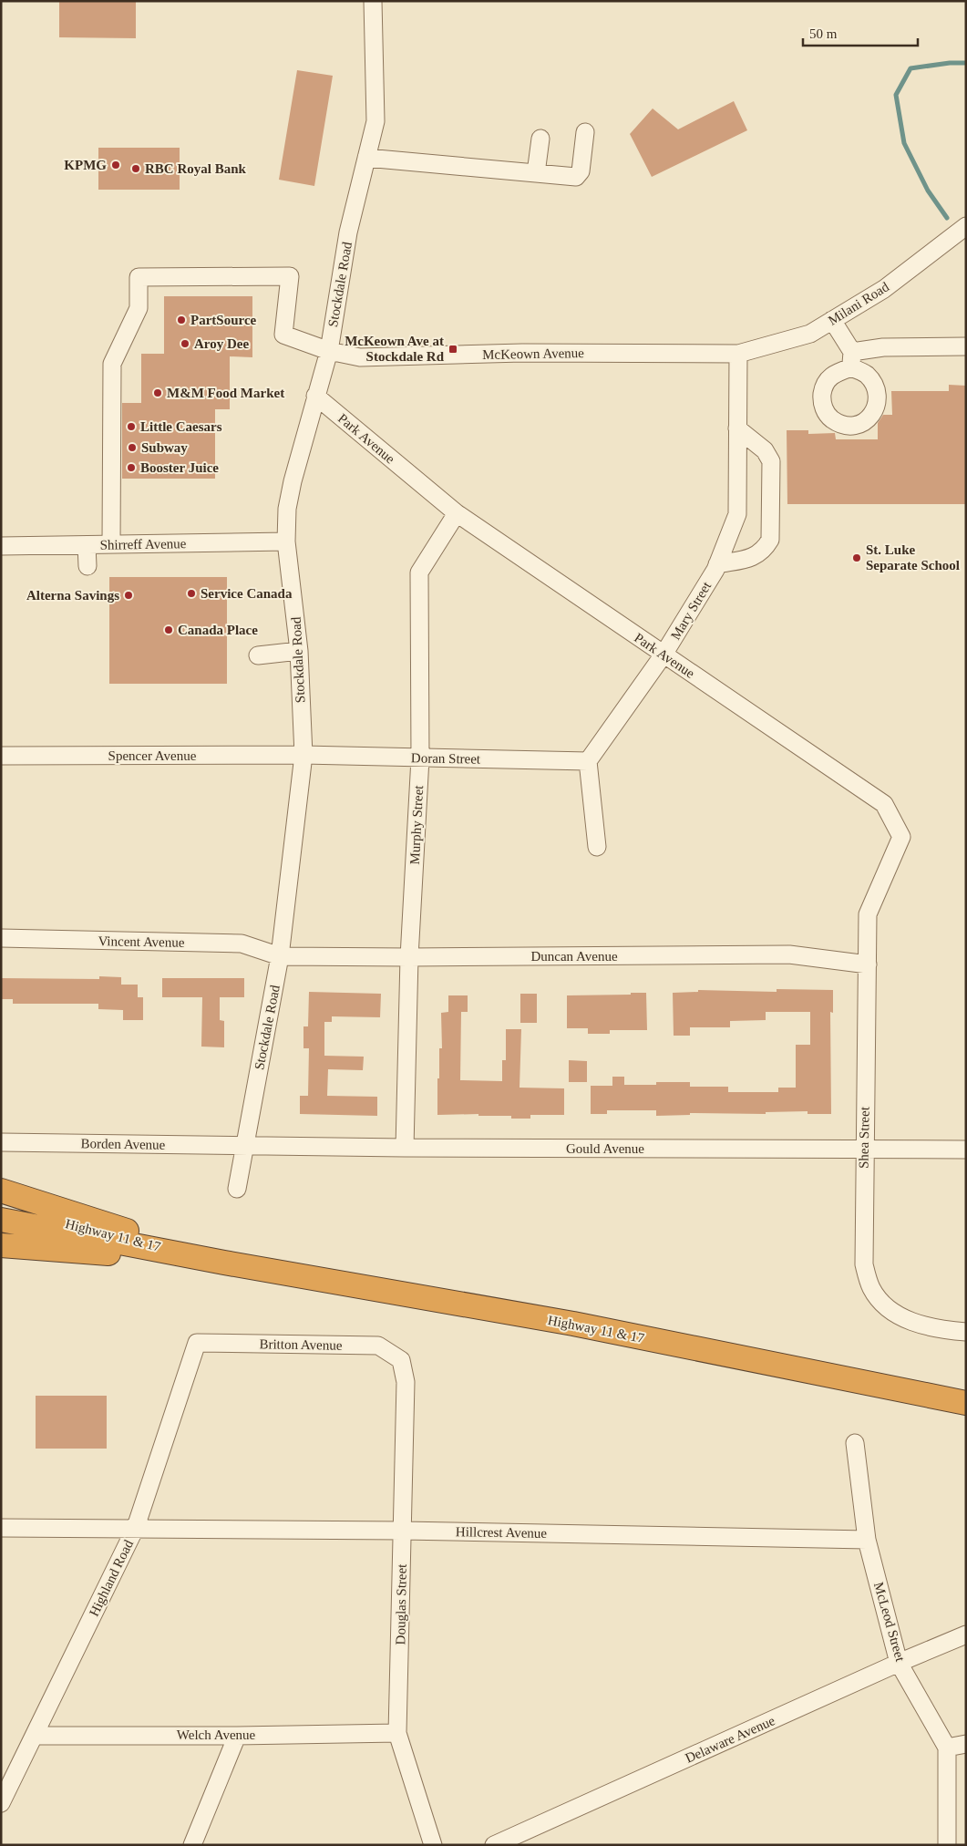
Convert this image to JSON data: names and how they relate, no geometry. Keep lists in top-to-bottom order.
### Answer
{
  "streets": {
    "highway": ["Highway 11 & 17"],
    "street": [
      "Stockdale Road",
      "Milani Road",
      "McKeown Avenue",
      "Park Avenue",
      "Shirreff Avenue",
      "Mary Street",
      "Spencer Avenue",
      "Doran Street",
      "Murphy Street",
      "Vincent Avenue",
      "Duncan Avenue",
      "Shea Street",
      "Borden Avenue",
      "Gould Avenue",
      "Britton Avenue",
      "Hillcrest Avenue",
      "Highland Road",
      "Douglas Street",
      "McLeod Street",
      "Welch Avenue",
      "Delaware Avenue"
    ]
  },
  "crossings": [
    ["Stockdale Road", "McKeown Avenue"],
    ["Stockdale Road", "Park Avenue"],
    ["Stockdale Road", "Shirreff Avenue"],
    ["Stockdale Road", "Spencer Avenue"],
    ["Stockdale Road", "Doran Street"],
    ["Stockdale Road", "Vincent Avenue"],
    ["Stockdale Road", "Duncan Avenue"],
    ["Stockdale Road", "Borden Avenue"],
    ["Stockdale Road", "Gould Avenue"],
    ["Milani Road", "McKeown Avenue"],
    ["Milani Road", "Mary Street"],
    ["McKeown Avenue", "Shirreff Avenue"],
    ["McKeown Avenue", "Mary Street"],
    ["Park Avenue", "Mary Street"],
    ["Park Avenue", "Murphy Street"],
    ["Park Avenue", "Duncan Avenue"],
    ["Park Avenue", "Shea Street"],
    ["Mary Street", "Doran Street"],
    ["Spencer Avenue", "Doran Street"],
    ["Doran Street", "Murphy Street"],
    ["Murphy Street", "Duncan Avenue"],
    ["Murphy Street", "Gould Avenue"],
    ["Vincent Avenue", "Duncan Avenue"],
    ["Duncan Avenue", "Shea Street"],
    ["Shea Street", "Gould Avenue"],
    ["Borden Avenue", "Gould Avenue"],
    ["Britton Avenue", "Highland Road"],
    ["Britton Avenue", "Douglas Street"],
    ["Hillcrest Avenue", "Highland Road"],
    ["Hillcrest Avenue", "Douglas Street"],
    ["Hillcrest Avenue", "McLeod Street"],
    ["Highland Road", "Welch Avenue"],
    ["Douglas Street", "Welch Avenue"],
    ["McLeod Street", "Delaware Avenue"]
  ],
  "places": {
    "other": [
      "KPMG",
      "RBC Royal Bank",
      "PartSource",
      "Aroy Dee",
      "M&M Food Market",
      "Little Caesars",
      "Subway",
      "Booster Juice",
      "St. Luke Separate School",
      "Service Canada",
      "Alterna Savings",
      "Canada Place"
    ],
    "transit": ["McKeown Ave at Stockdale Rd"]
  },
  "scale_bar": "50 m"
}
